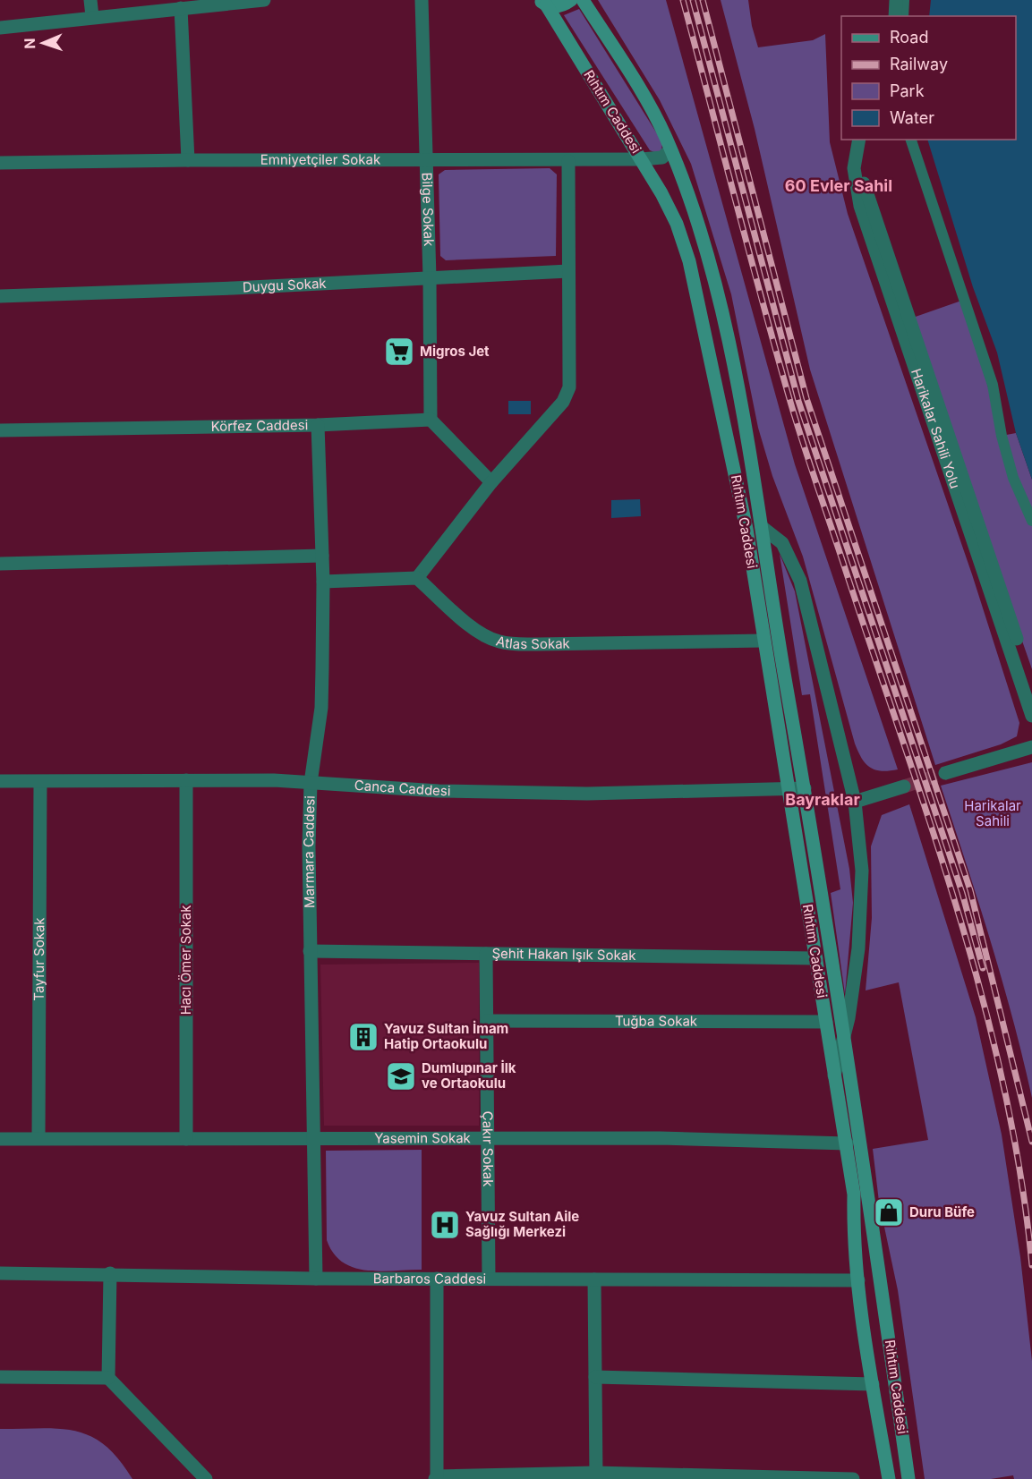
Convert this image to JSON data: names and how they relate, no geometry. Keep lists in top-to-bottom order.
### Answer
{
  "streets": {
    "main road": ["Rıhtım Caddesi"],
    "street": [
      "Emniyetçiler Sokak",
      "Bilge Sokak",
      "Duygu Sokak",
      "Körfez Caddesi",
      "Harikalar Sahili Yolu",
      "Atlas Sokak",
      "Canca Caddesi",
      "Marmara Caddesi",
      "Şehit Hakan Işık Sokak",
      "Tayfur Sokak",
      "Hacı Ömer Sokak",
      "Tuğba Sokak",
      "Yasemin Sokak",
      "Çakır Sokak",
      "Barbaros Caddesi"
    ]
  },
  "crossings": [
    ["Rıhtım Caddesi", "Emniyetçiler Sokak"],
    ["Rıhtım Caddesi", "Atlas Sokak"],
    ["Rıhtım Caddesi", "Canca Caddesi"],
    ["Rıhtım Caddesi", "Şehit Hakan Işık Sokak"],
    ["Rıhtım Caddesi", "Tuğba Sokak"],
    ["Rıhtım Caddesi", "Yasemin Sokak"],
    ["Rıhtım Caddesi", "Barbaros Caddesi"],
    ["Emniyetçiler Sokak", "Bilge Sokak"],
    ["Bilge Sokak", "Duygu Sokak"],
    ["Bilge Sokak", "Körfez Caddesi"],
    ["Körfez Caddesi", "Marmara Caddesi"],
    ["Canca Caddesi", "Marmara Caddesi"],
    ["Canca Caddesi", "Tayfur Sokak"],
    ["Canca Caddesi", "Hacı Ömer Sokak"],
    ["Marmara Caddesi", "Şehit Hakan Işık Sokak"],
    ["Marmara Caddesi", "Yasemin Sokak"],
    ["Marmara Caddesi", "Barbaros Caddesi"],
    ["Şehit Hakan Işık Sokak", "Çakır Sokak"],
    ["Tayfur Sokak", "Yasemin Sokak"],
    ["Hacı Ömer Sokak", "Yasemin Sokak"],
    ["Tuğba Sokak", "Çakır Sokak"],
    ["Yasemin Sokak", "Çakır Sokak"],
    ["Çakır Sokak", "Barbaros Caddesi"]
  ],
  "districts": ["60 Evler Sahil", "Bayraklar"],
  "parks": ["Harikalar Sahili"],
  "places": {
    "supermarket": ["Migros Jet"],
    "building": ["Yavuz Sultan İmam Hatip Ortaokulu"],
    "school or university": ["Dumlupınar İlk ve Ortaokulu"],
    "shop": ["Duru Büfe"],
    "hospital": ["Yavuz Sultan Aile Sağlığı Merkezi"]
  },
  "legend": [
    "Road",
    "Railway",
    "Park",
    "Water"
  ],
  "north": "left"
}
